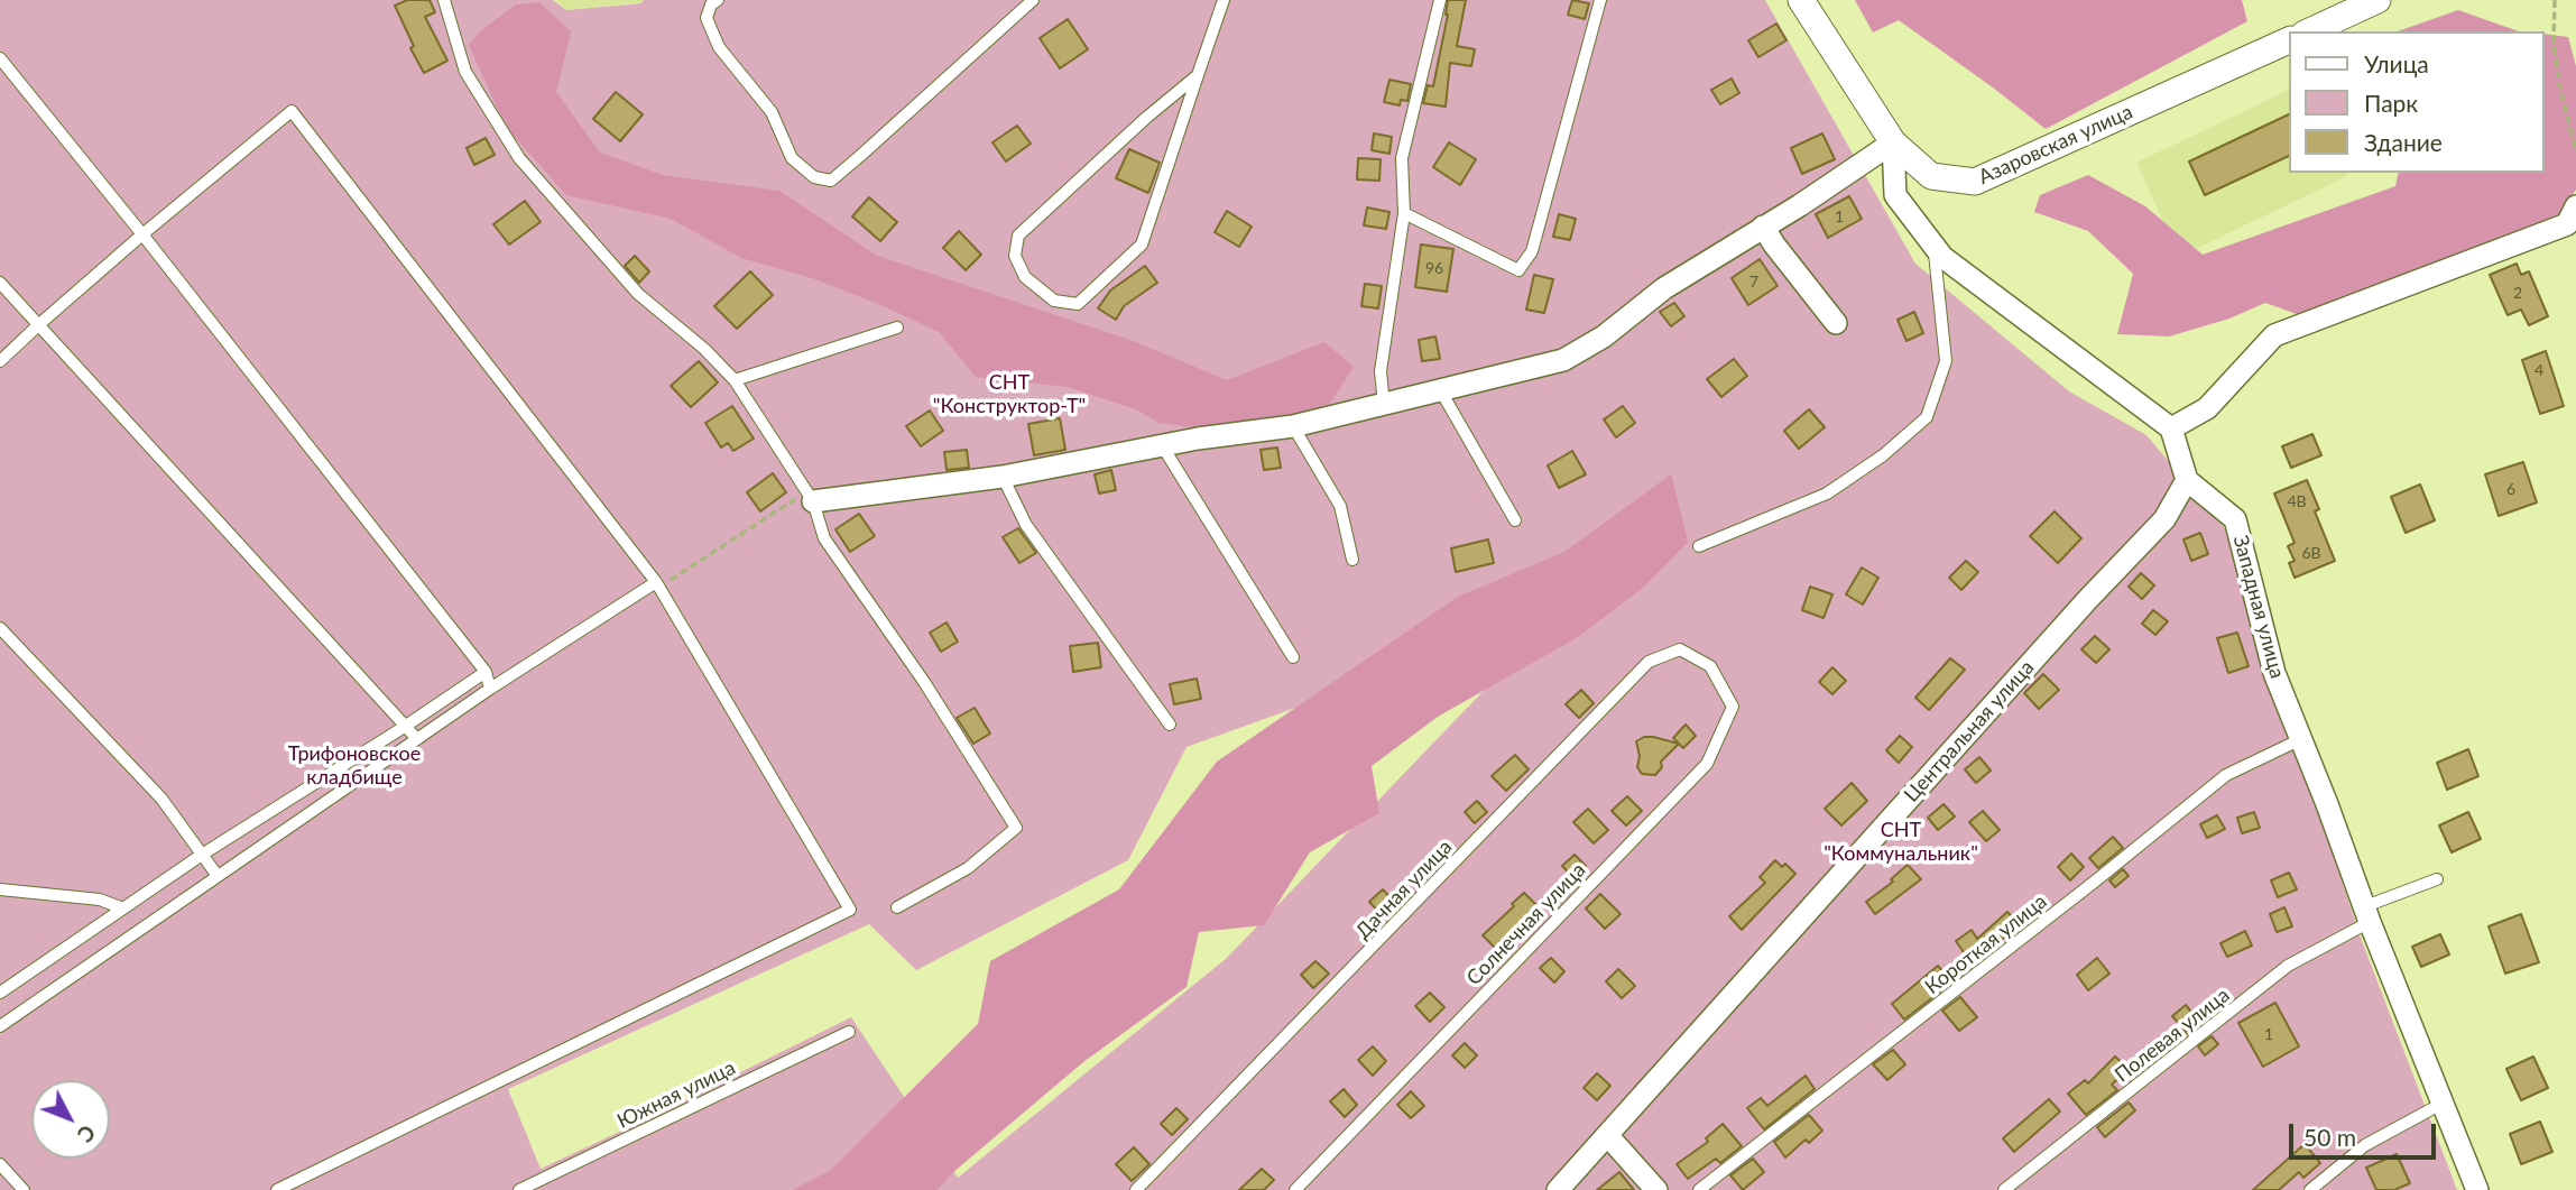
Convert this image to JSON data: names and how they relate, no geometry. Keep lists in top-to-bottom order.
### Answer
{
  "streets": {
    "street": ["Азаровская улица", "Западная улица", "Центральная улица"],
    "lane": [
      "Дачная улица",
      "Солнечная улица",
      "Короткая улица",
      "Полевая улица",
      "Южная улица"
    ]
  },
  "crossings": [
    ["Западная улица", "Центральная улица"],
    ["Западная улица", "Короткая улица"],
    ["Западная улица", "Полевая улица"],
    ["Дачная улица", "Солнечная улица"]
  ],
  "parks": ["СНТ \"Конструктор-Т\"", "Трифоновское кладбище", "СНТ \"Коммунальник\""],
  "house_numbers": [
    "1",
    "96",
    "7",
    "2",
    "4",
    "6",
    "4В",
    "6В",
    "1"
  ],
  "legend": ["Улица", "Парк", "Здание"],
  "scale_bar": "50 m",
  "north": "bottom right"
}
